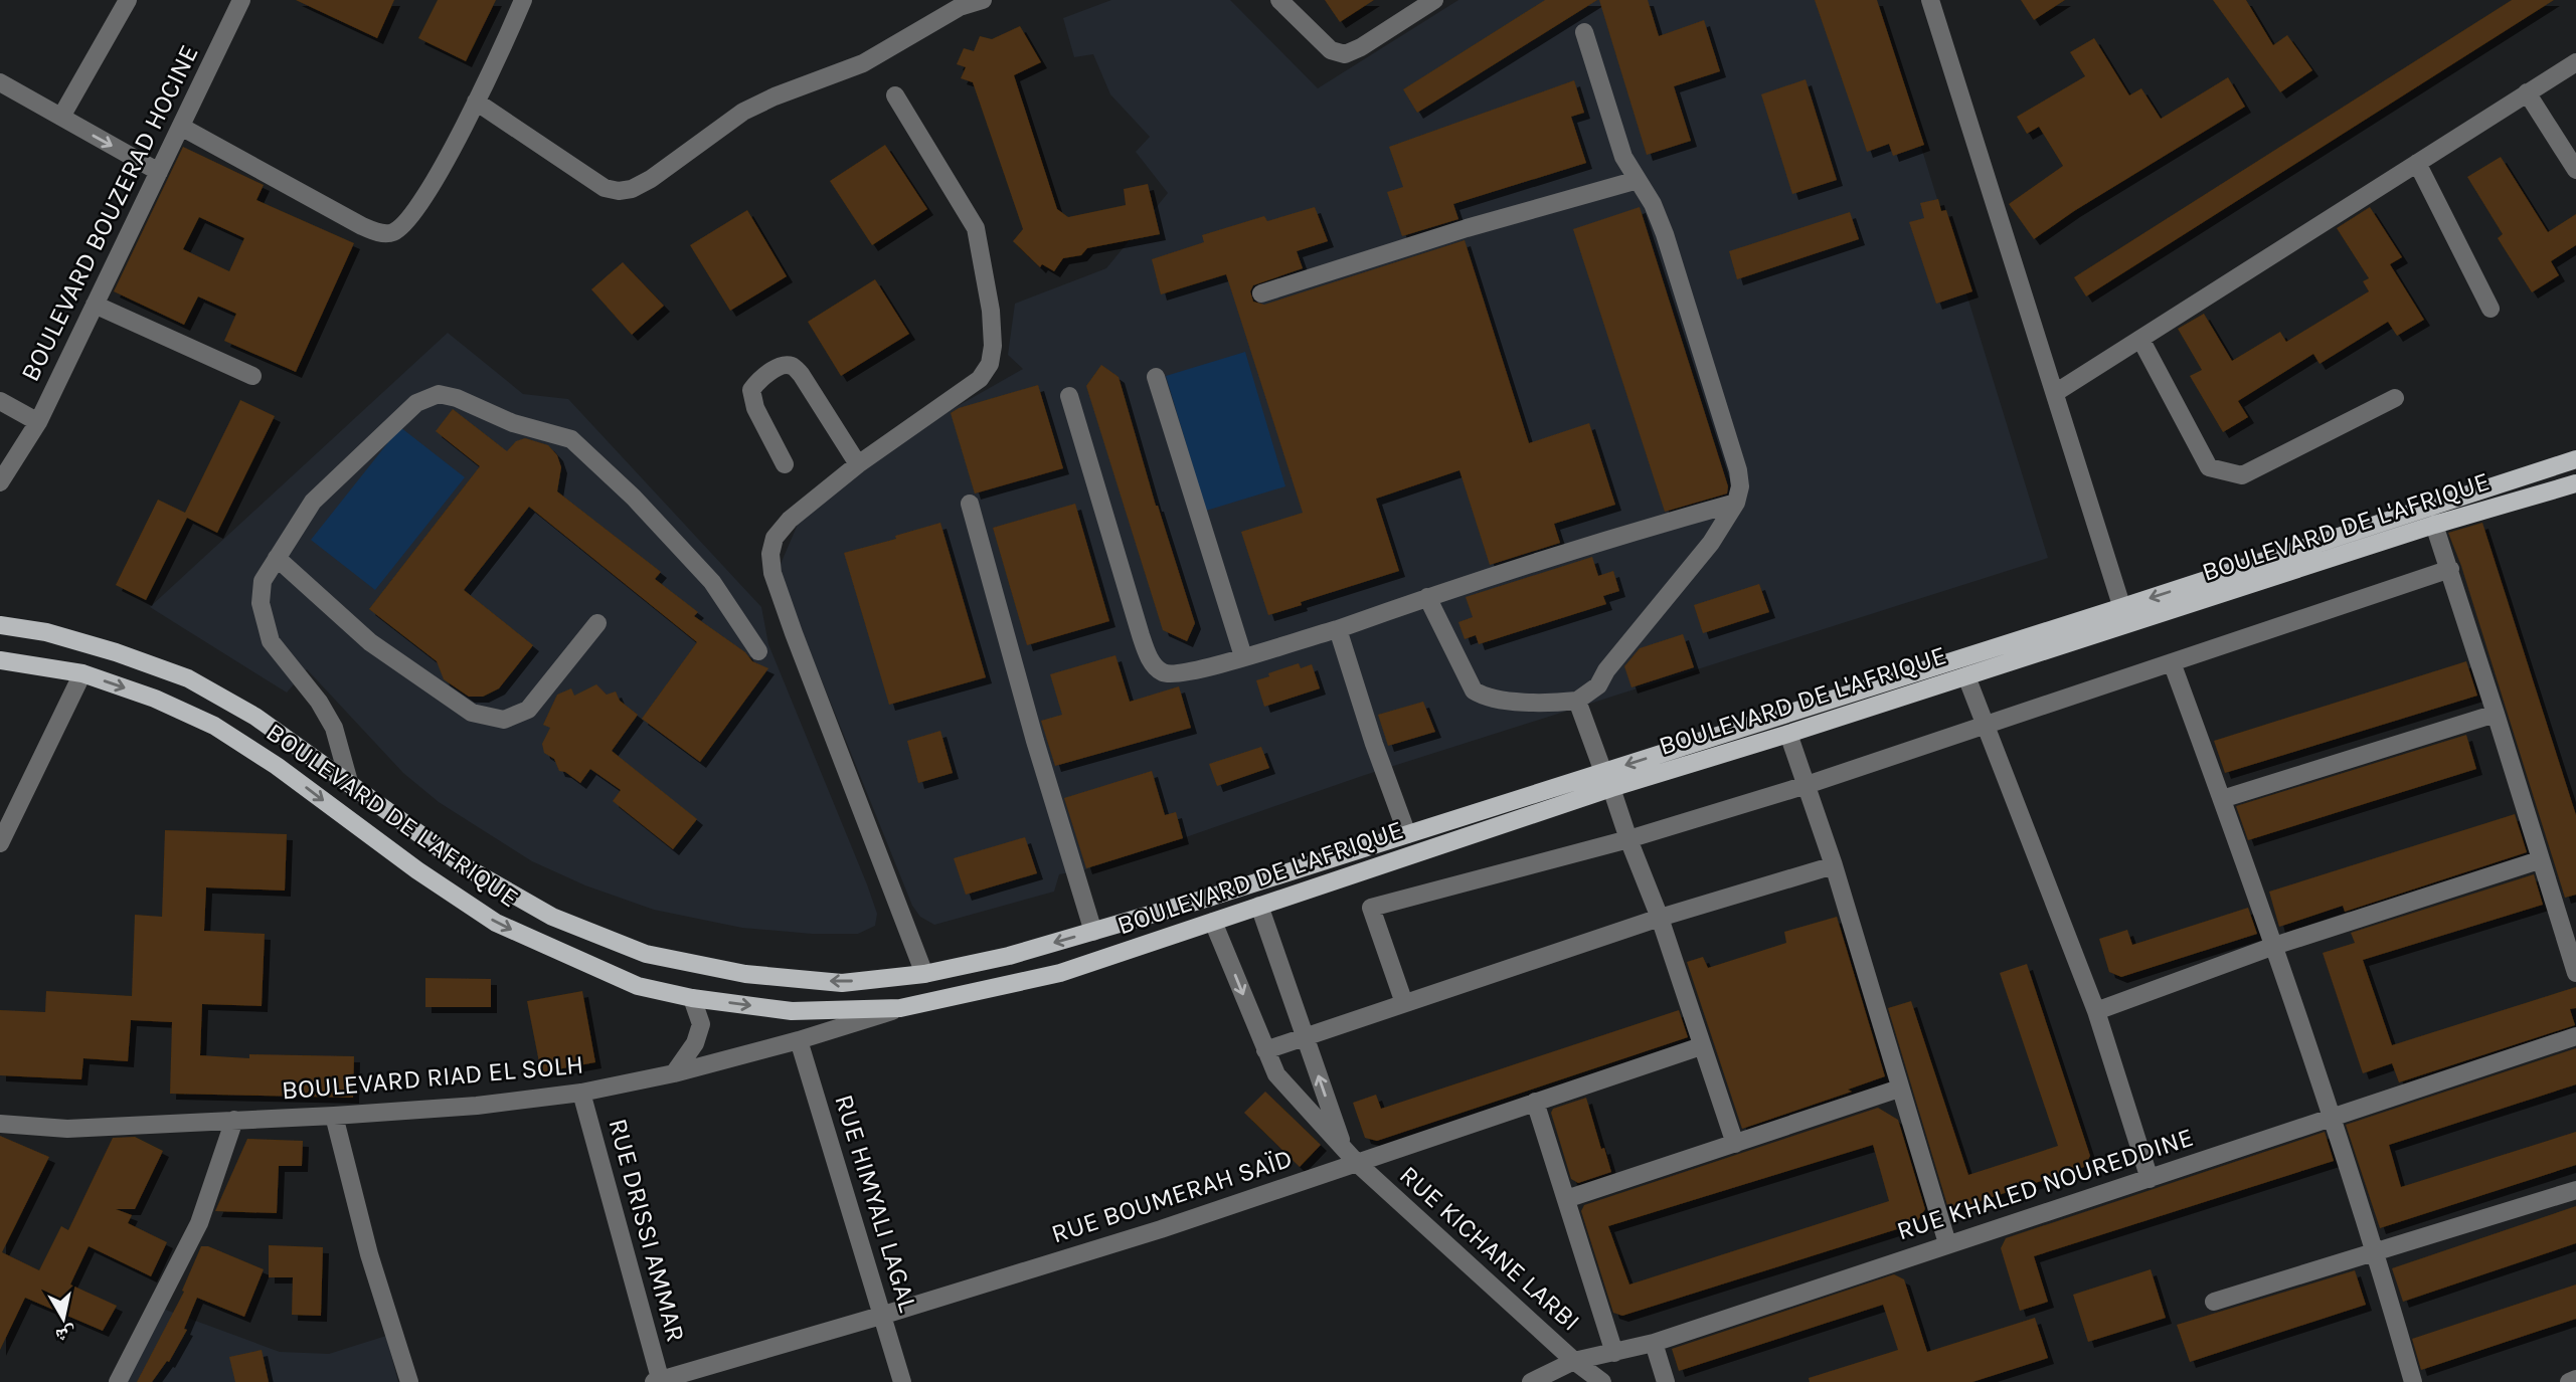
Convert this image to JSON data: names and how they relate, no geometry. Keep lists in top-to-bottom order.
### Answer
{
  "streets": {
    "main road": ["BOULEVARD DE L'AFRIQUE"],
    "street": [
      "BOULEVARD BOUZERAD HOCINE",
      "BOULEVARD RIAD EL SOLH",
      "RUE KHALED NOUREDDINE",
      "RUE BOUMERAH SAÏD",
      "RUE HIMYALI LAGAL",
      "RUE DRISSI AMMAR",
      "RUE KICHANE LARBI"
    ]
  },
  "crossings": [
    ["BOULEVARD DE L'AFRIQUE", "BOULEVARD RIAD EL SOLH"],
    ["BOULEVARD DE L'AFRIQUE", "RUE KICHANE LARBI"],
    ["BOULEVARD RIAD EL SOLH", "RUE HIMYALI LAGAL"],
    ["BOULEVARD RIAD EL SOLH", "RUE DRISSI AMMAR"],
    ["RUE KHALED NOUREDDINE", "RUE KICHANE LARBI"],
    ["RUE BOUMERAH SAÏD", "RUE HIMYALI LAGAL"],
    ["RUE BOUMERAH SAÏD", "RUE DRISSI AMMAR"],
    ["RUE BOUMERAH SAÏD", "RUE KICHANE LARBI"]
  ],
  "north": "bottom"
}
